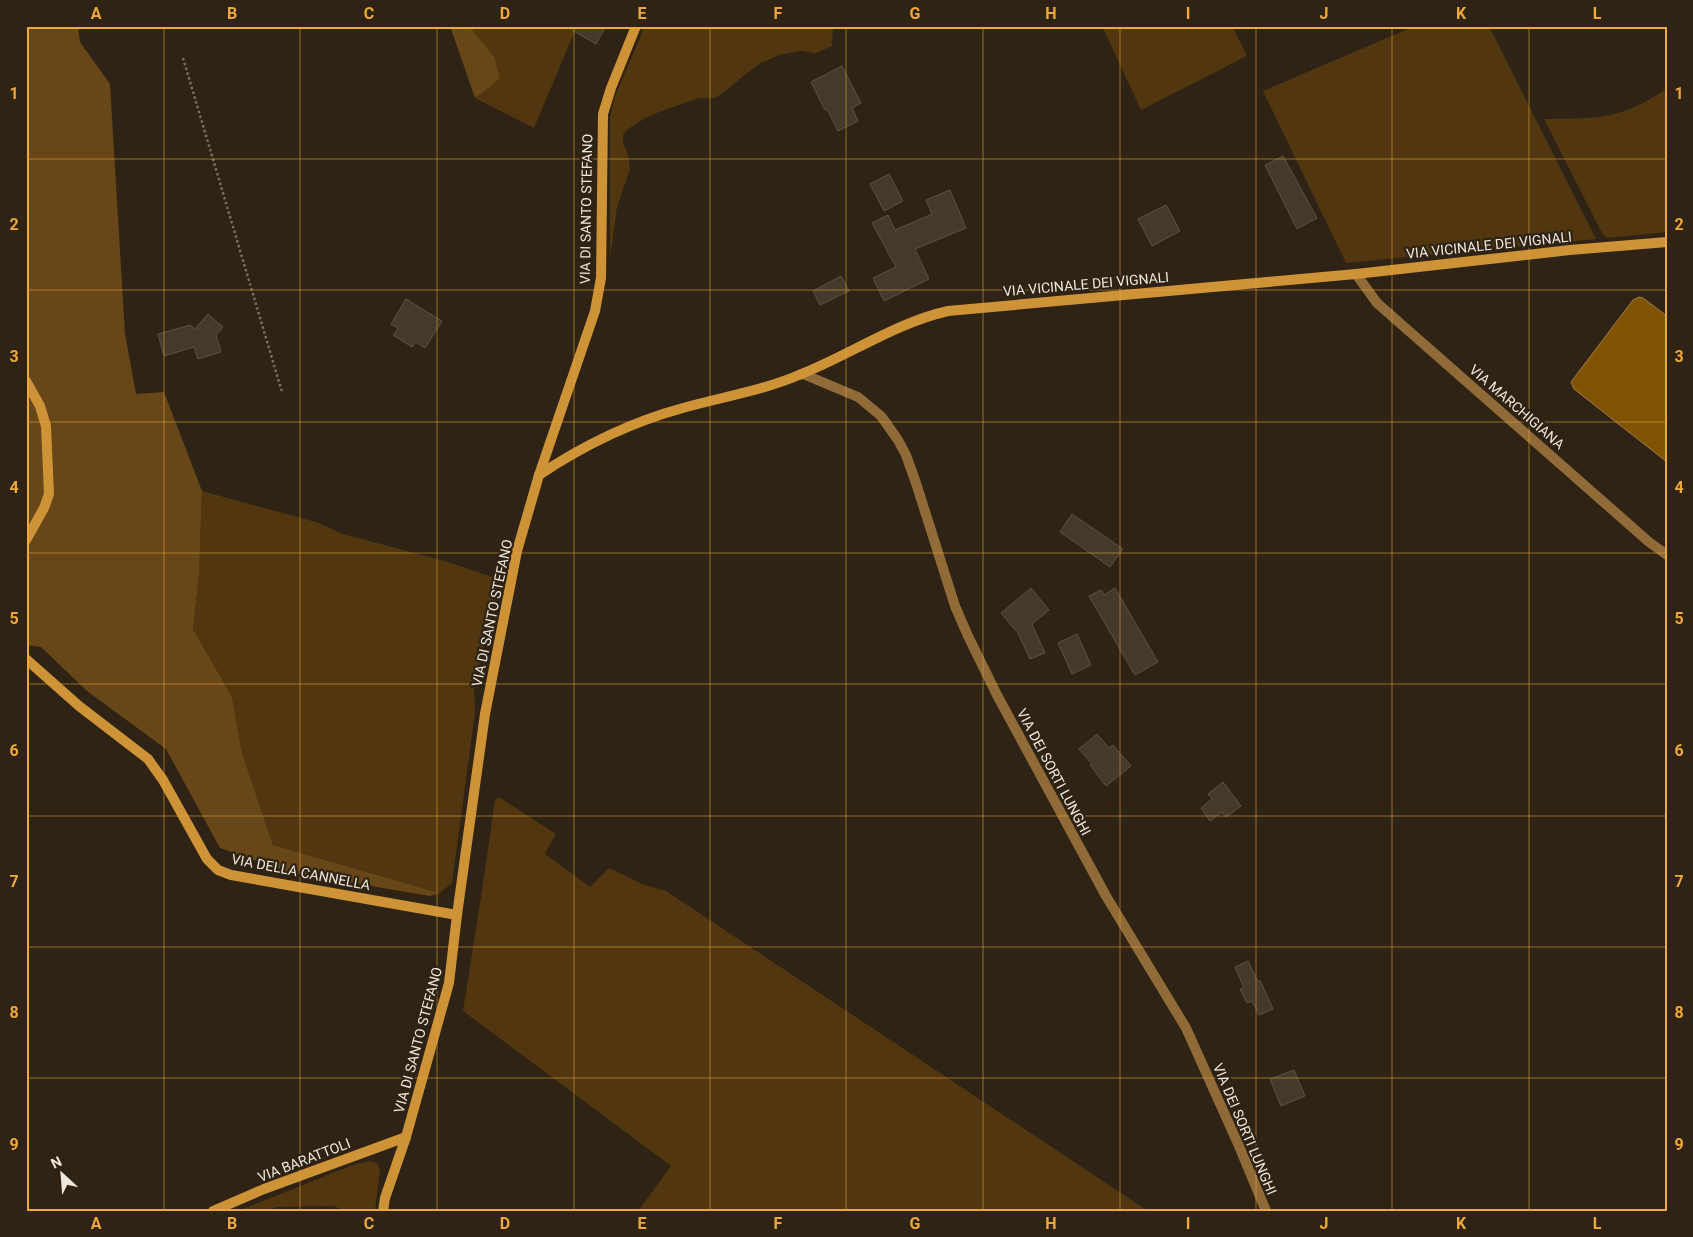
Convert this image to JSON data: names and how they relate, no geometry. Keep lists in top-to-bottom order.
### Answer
{
  "streets": {
    "street": [
      "VIA DI SANTO STEFANO",
      "VIA VICINALE DEI VIGNALI",
      "VIA MARCHIGIANA",
      "VIA DEI SORTI LUNGHI",
      "VIA DELLA CANNELLA",
      "VIA BARATTOLI"
    ]
  },
  "crossings": [
    ["VIA DI SANTO STEFANO", "VIA VICINALE DEI VIGNALI"],
    ["VIA DI SANTO STEFANO", "VIA DELLA CANNELLA"],
    ["VIA DI SANTO STEFANO", "VIA BARATTOLI"],
    ["VIA VICINALE DEI VIGNALI", "VIA MARCHIGIANA"],
    ["VIA VICINALE DEI VIGNALI", "VIA DEI SORTI LUNGHI"]
  ],
  "north": "top left",
  "grid": {
    "columns": [
      "A",
      "B",
      "C",
      "D",
      "E",
      "F",
      "G",
      "H",
      "I",
      "J",
      "K",
      "L"
    ],
    "rows": [
      "1",
      "2",
      "3",
      "4",
      "5",
      "6",
      "7",
      "8",
      "9"
    ]
  }
}
